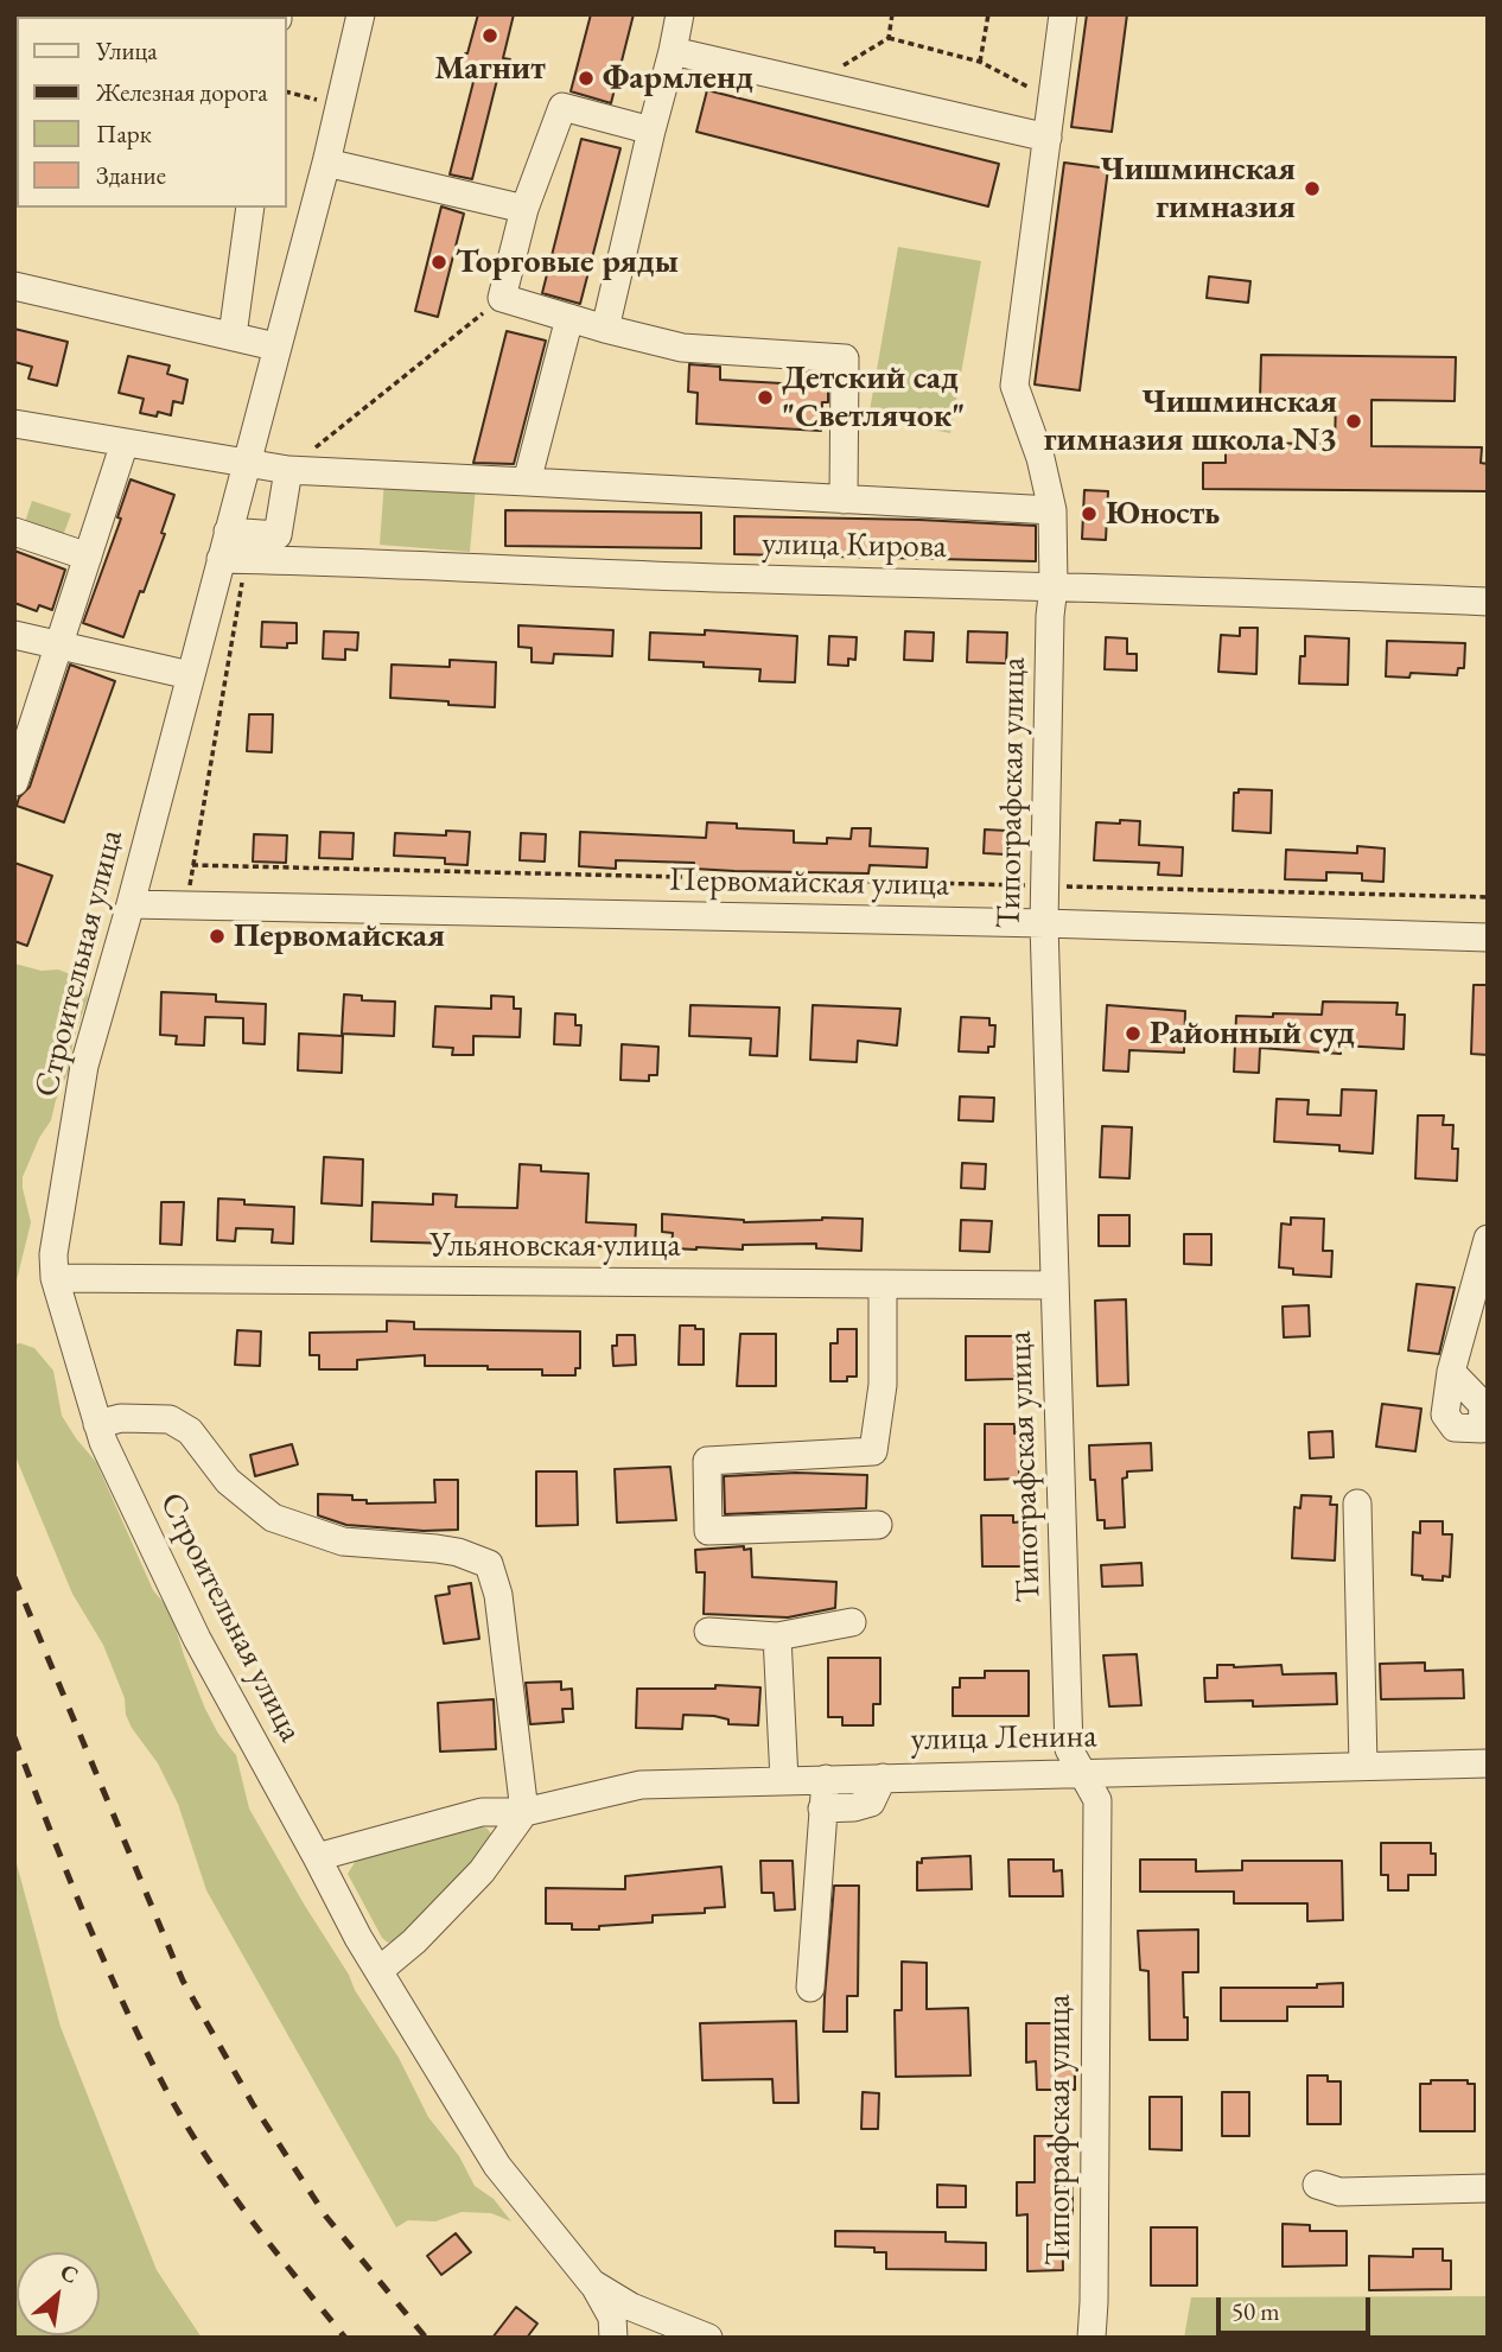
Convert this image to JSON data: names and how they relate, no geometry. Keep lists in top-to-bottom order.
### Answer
{
  "streets": {
    "street": [
      "улица Кирова",
      "Типографская улица",
      "Первомайская улица",
      "Строительная улица",
      "Ульяновская улица",
      "улица Ленина"
    ]
  },
  "crossings": [
    ["улица Кирова", "Типографская улица"],
    ["улица Кирова", "Строительная улица"],
    ["Типографская улица", "Первомайская улица"],
    ["Типографская улица", "Ульяновская улица"],
    ["Типографская улица", "улица Ленина"],
    ["Первомайская улица", "Строительная улица"],
    ["Строительная улица", "Ульяновская улица"],
    ["Строительная улица", "улица Ленина"]
  ],
  "places": [
    "Магнит",
    "Фармленд",
    "Чишминская гимназия",
    "Торговые ряды",
    "Детский сад \"Светлячок\"",
    "Чишминская гимназия школа N3",
    "Юность",
    "Первомайская",
    "Районный суд"
  ],
  "legend": [
    "Улица",
    "Железная дорога",
    "Парк",
    "Здание"
  ],
  "scale_bar": "50 m",
  "north": "top right"
}
